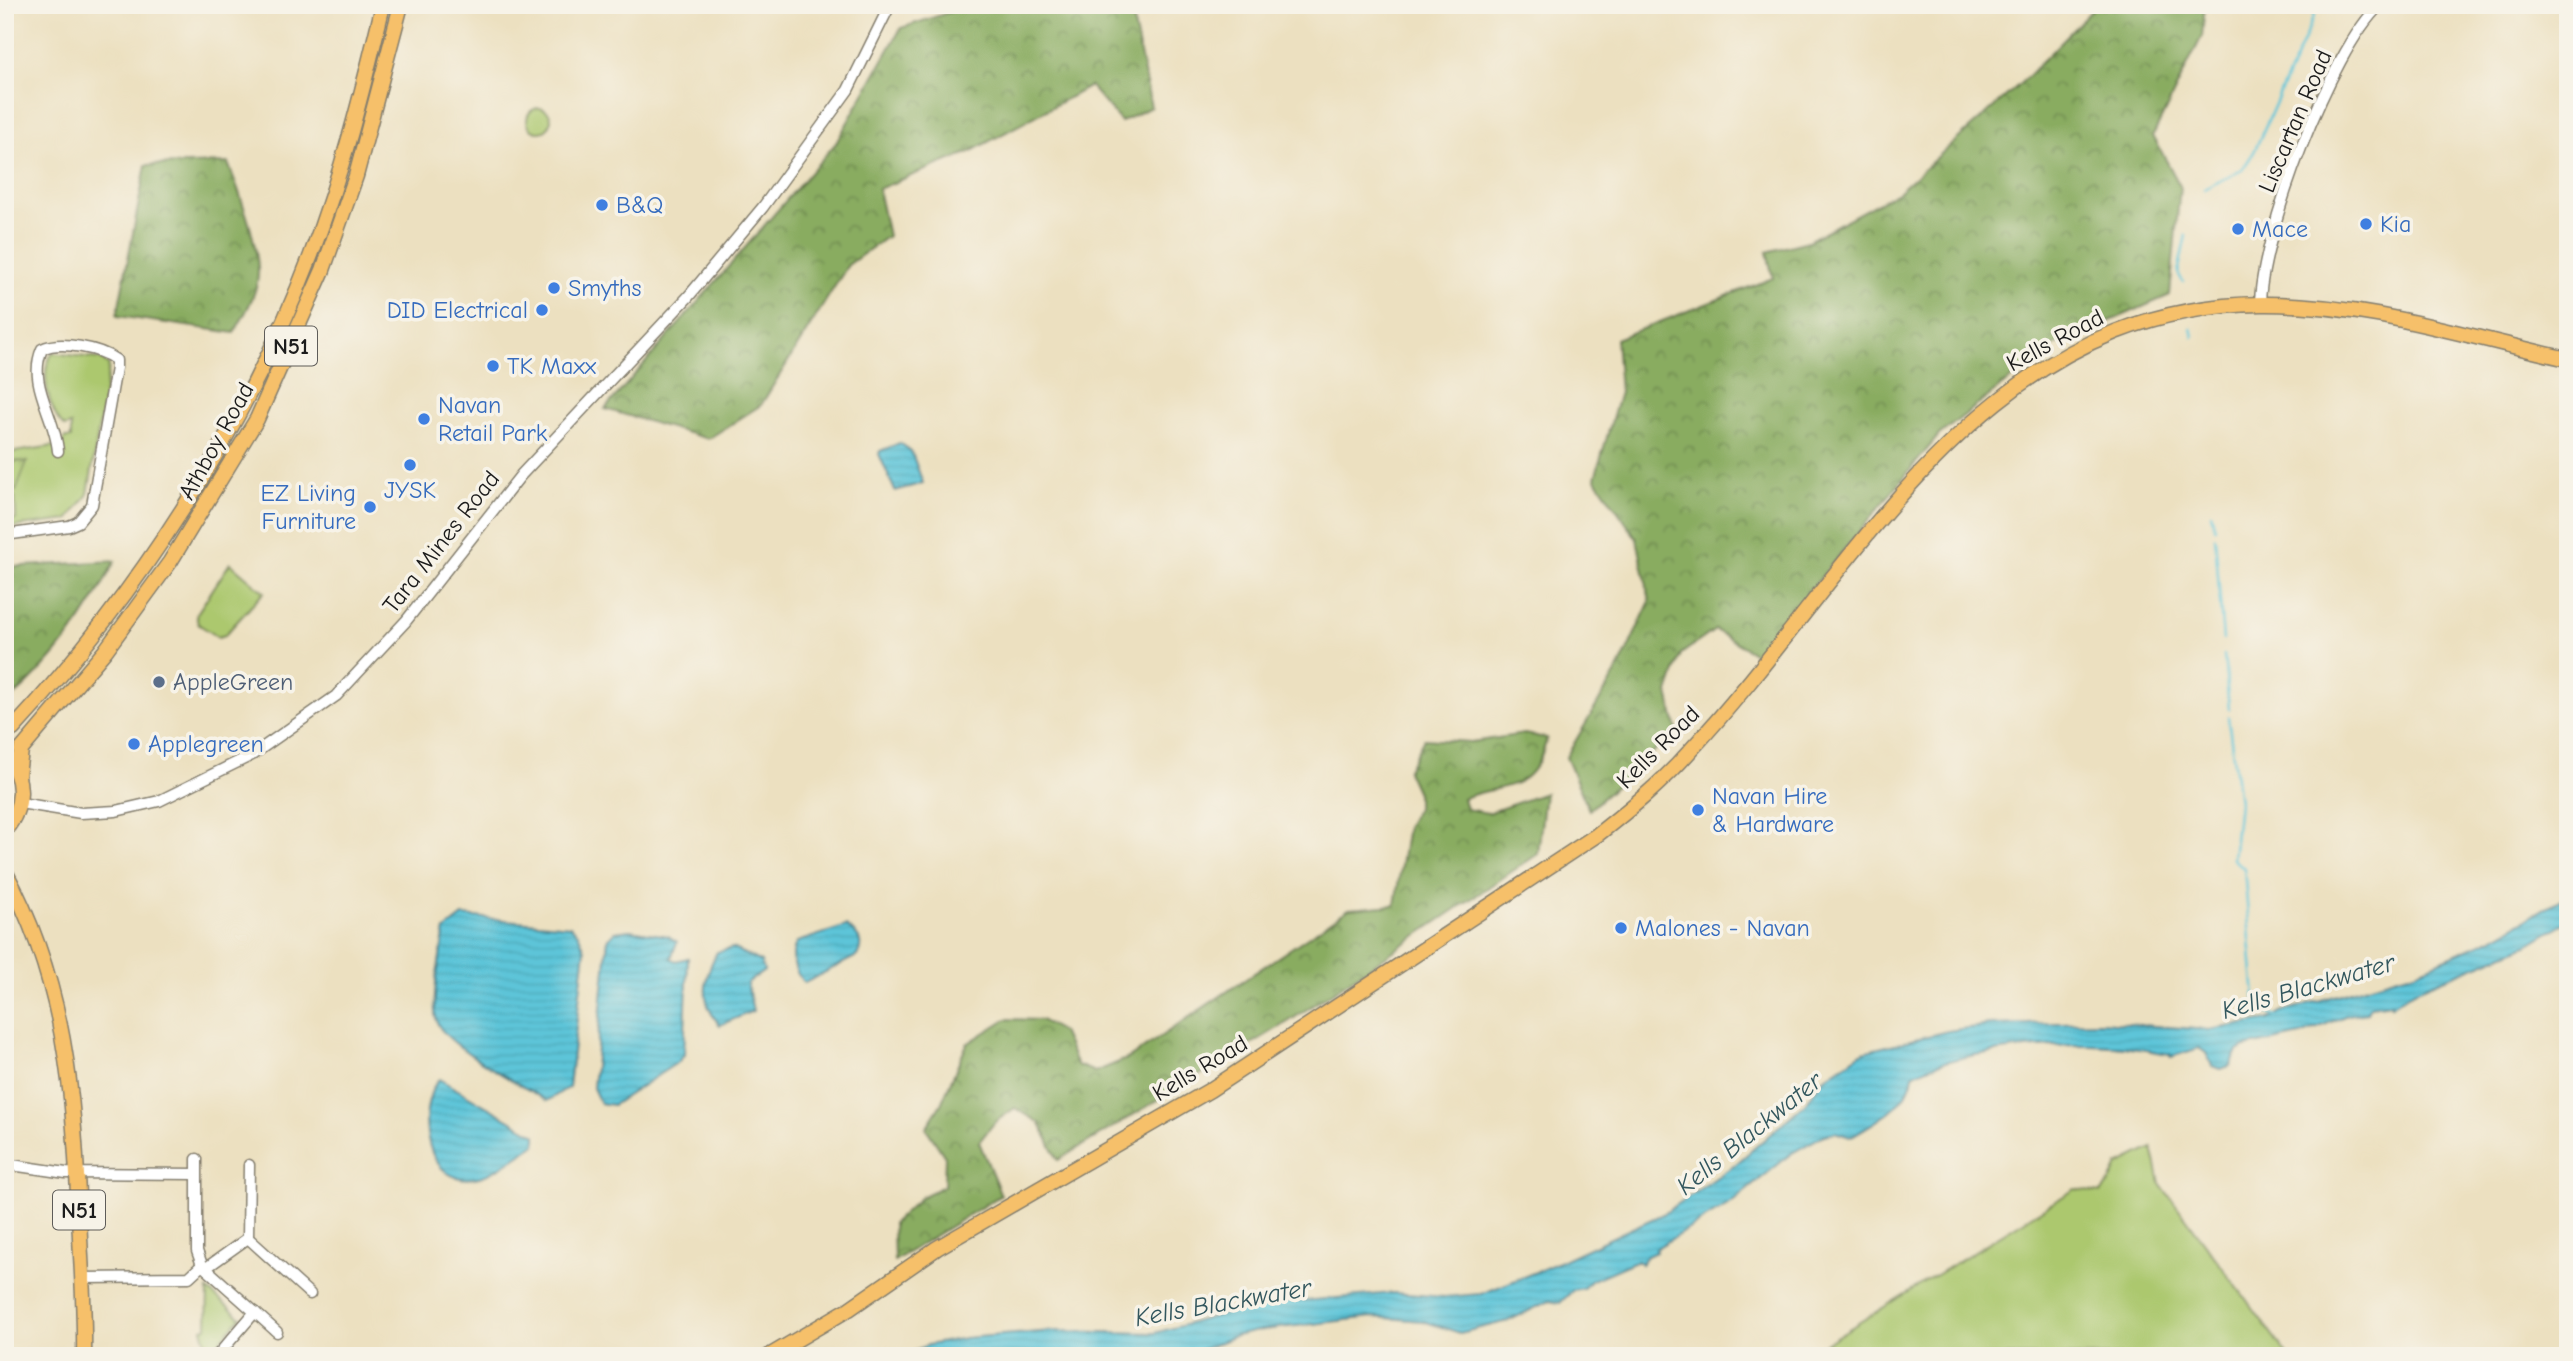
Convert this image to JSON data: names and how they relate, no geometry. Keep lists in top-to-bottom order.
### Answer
{
  "streets": {
    "main road": ["Kells Road", "N51", "Athboy Road"],
    "street": ["Liscartan Road", "Tara Mines Road"]
  },
  "crossings": [
    ["Liscartan Road", "Kells Road"],
    ["N51", "Athboy Road"],
    ["N51", "Tara Mines Road"]
  ],
  "water": ["Kells Blackwater"],
  "places": [
    "B&Q",
    "Kia",
    "Mace",
    "Smyths",
    "DID Electrical",
    "TK Maxx",
    "Navan Retail Park",
    "JYSK",
    "EZ Living Furniture",
    "AppleGreen",
    "Applegreen",
    "Navan Hire & Hardware",
    "Malones - Navan"
  ]
}
